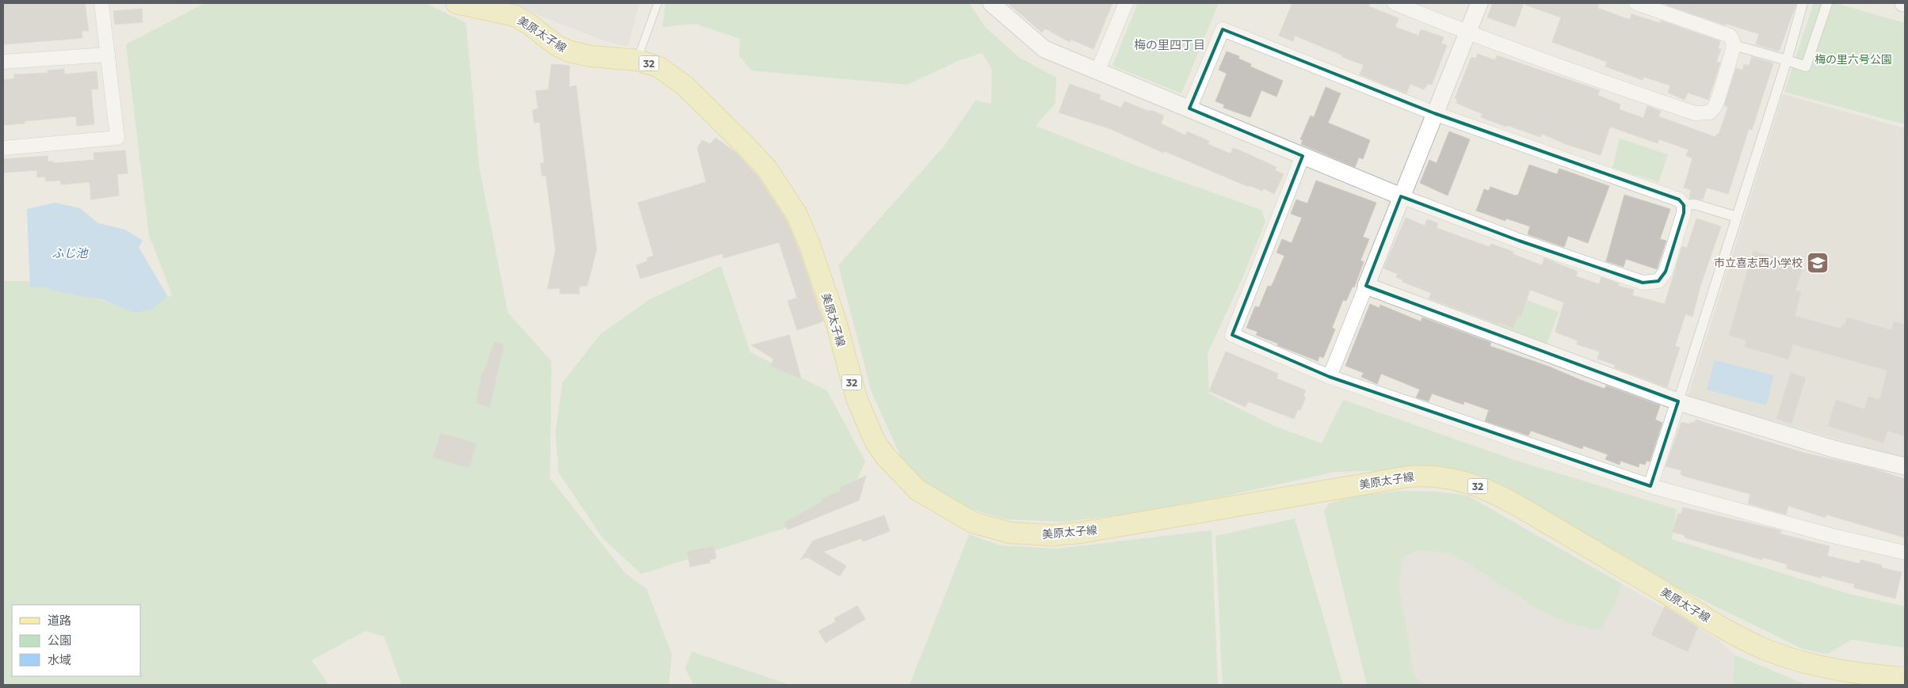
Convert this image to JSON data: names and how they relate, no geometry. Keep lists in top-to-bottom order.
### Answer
{
  "streets": {
    "main road": ["美原太子線", "32"]
  },
  "districts": ["梅の里四丁目"],
  "water": ["ふじ池"],
  "parks": ["梅の里六号公園"],
  "places": {
    "school or university": ["市立喜志西小学校"]
  },
  "legend": ["道路", "公園", "水域"]
}
